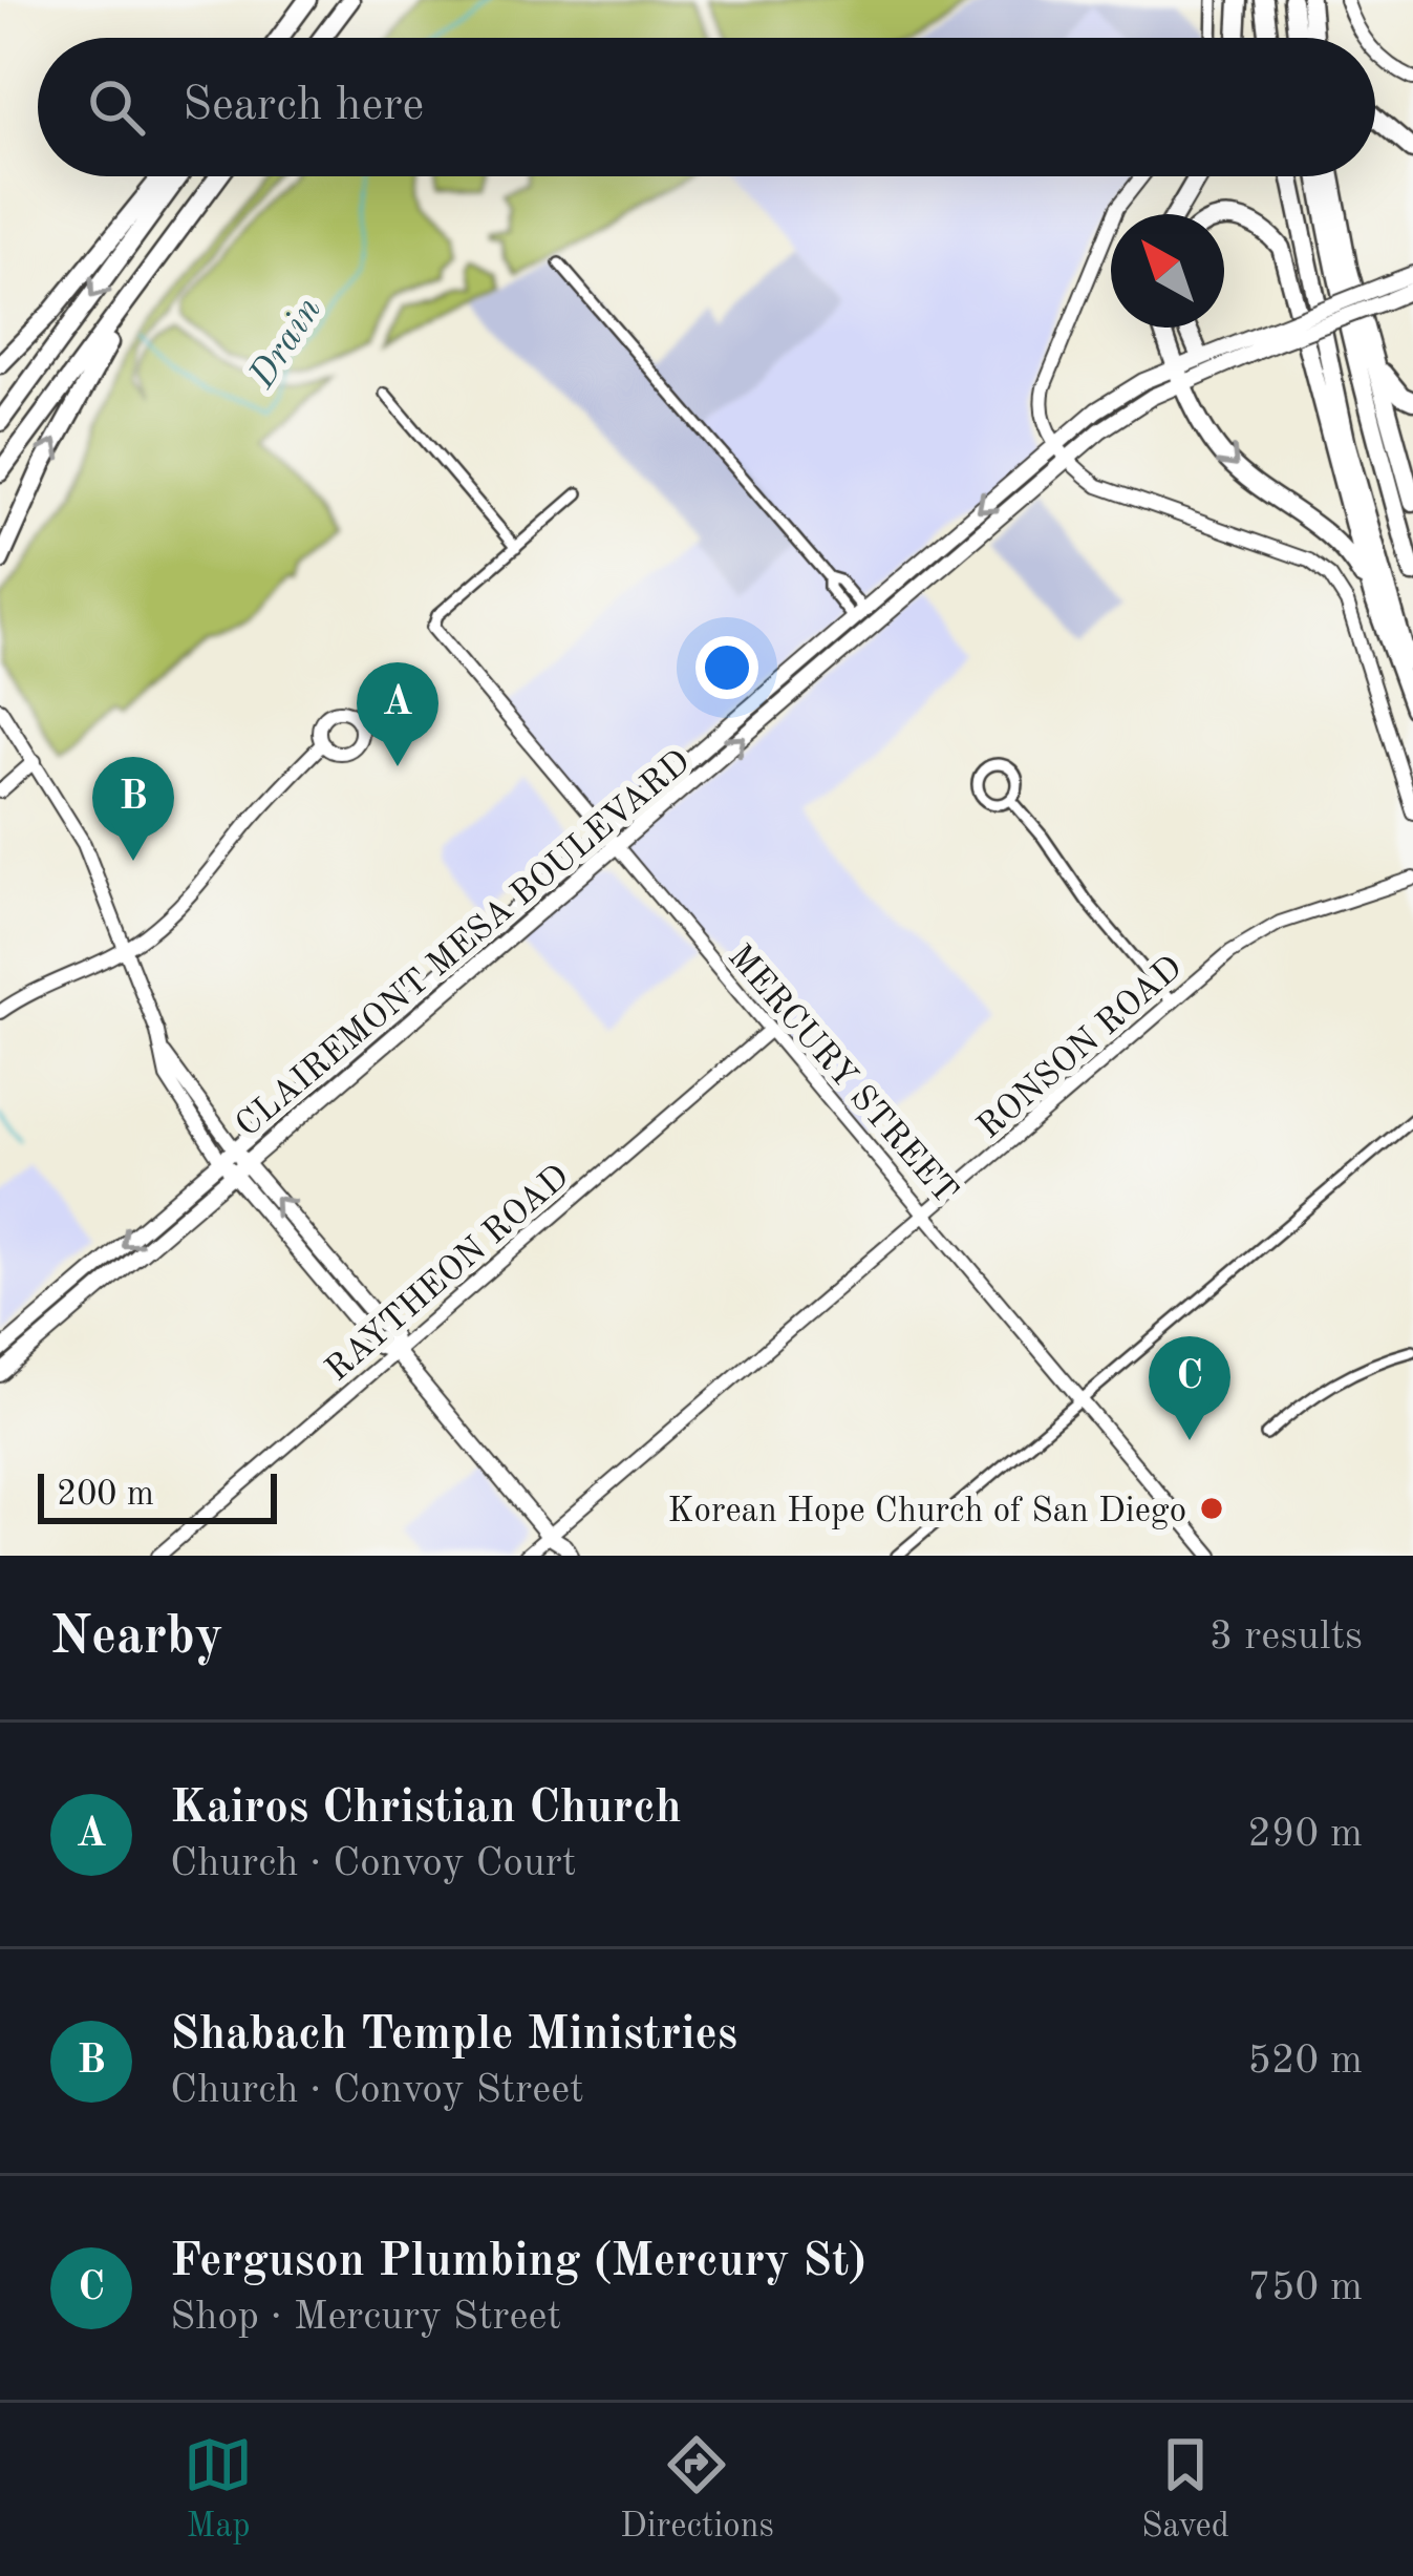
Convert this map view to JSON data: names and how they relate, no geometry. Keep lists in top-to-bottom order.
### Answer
{
  "streets": {
    "main road": ["CLAIREMONT MESA BOULEVARD"],
    "street": ["RONSON ROAD", "MERCURY STREET", "RAYTHEON ROAD"]
  },
  "crossings": [
    ["CLAIREMONT MESA BOULEVARD", "MERCURY STREET"],
    ["RONSON ROAD", "MERCURY STREET"],
    ["MERCURY STREET", "RAYTHEON ROAD"]
  ],
  "water": ["Drain"],
  "places": ["Korean Hope Church of San Diego"],
  "scale_bar": "200 m",
  "north": "top left",
  "page": {
    "search": "Search here",
    "pins": ["A", "B", "C"],
    "scale": "200 m",
    "heading": ["Nearby", "3 results"],
    "list": [
      {
        "mark": "A",
        "name": "Kairos Christian Church",
        "note": "Church · Convoy Court",
        "value": "290 m"
      },
      {
        "mark": "B",
        "name": "Shabach Temple Ministries",
        "note": "Church · Convoy Street",
        "value": "520 m"
      },
      {
        "mark": "C",
        "name": "Ferguson Plumbing (Mercury St)",
        "note": "Shop · Mercury Street",
        "value": "750 m"
      }
    ],
    "nav": ["Map", "Directions", "Saved"]
  }
}
